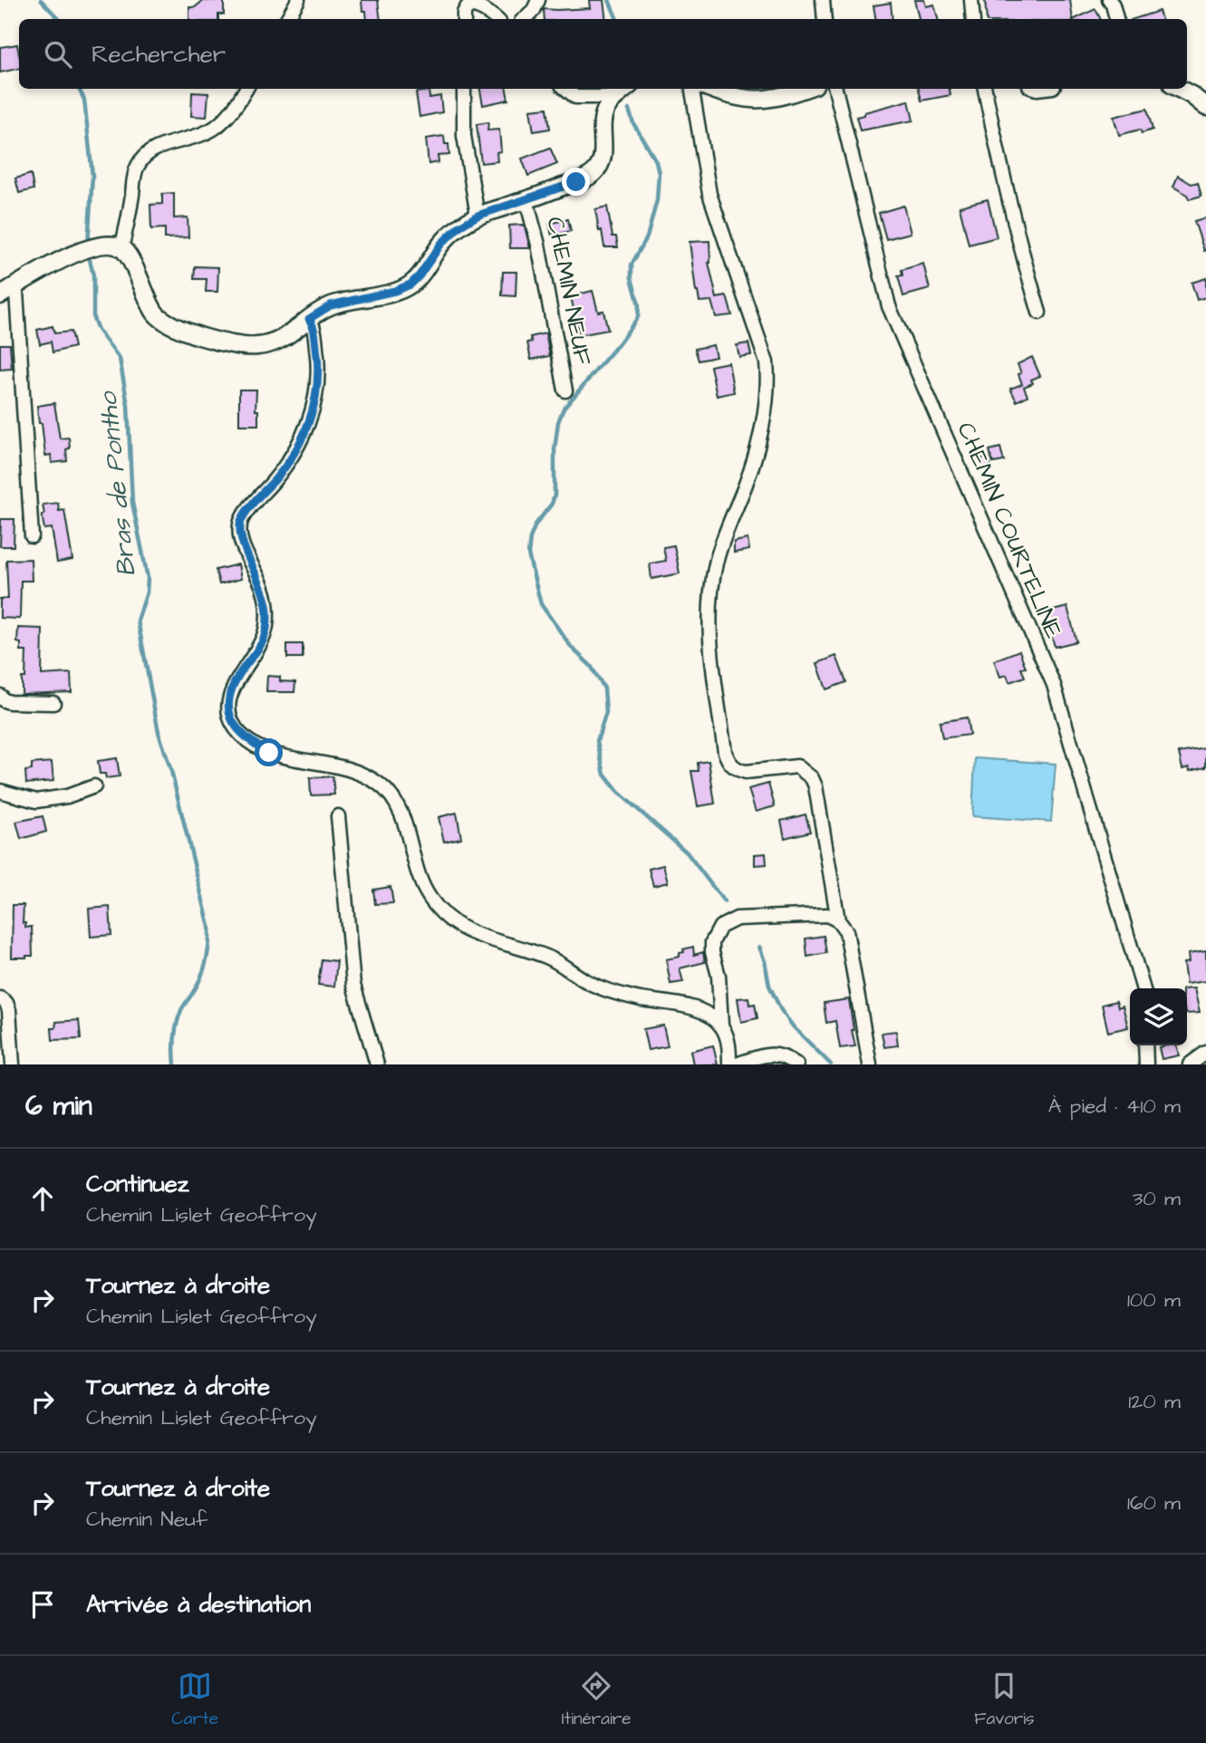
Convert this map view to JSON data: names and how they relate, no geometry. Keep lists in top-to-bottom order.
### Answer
{
  "streets": {
    "main road": ["CHEMIN NEUF"],
    "street": ["CHEMIN COURTELINE"]
  },
  "water": ["Bras de Pontho"],
  "page": {
    "search": "Rechercher",
    "heading": ["6 min", "À pied · 410 m"],
    "list": [
      ["Continuez", "Chemin Lislet Geoffroy", "30 m"],
      ["Tournez à droite", "Chemin Lislet Geoffroy", "100 m"],
      ["Tournez à droite", "Chemin Lislet Geoffroy", "120 m"],
      ["Tournez à droite", "Chemin Neuf", "160 m"],
      "Arrivée à destination"
    ],
    "nav": ["Carte", "Itinéraire", "Favoris"]
  }
}
